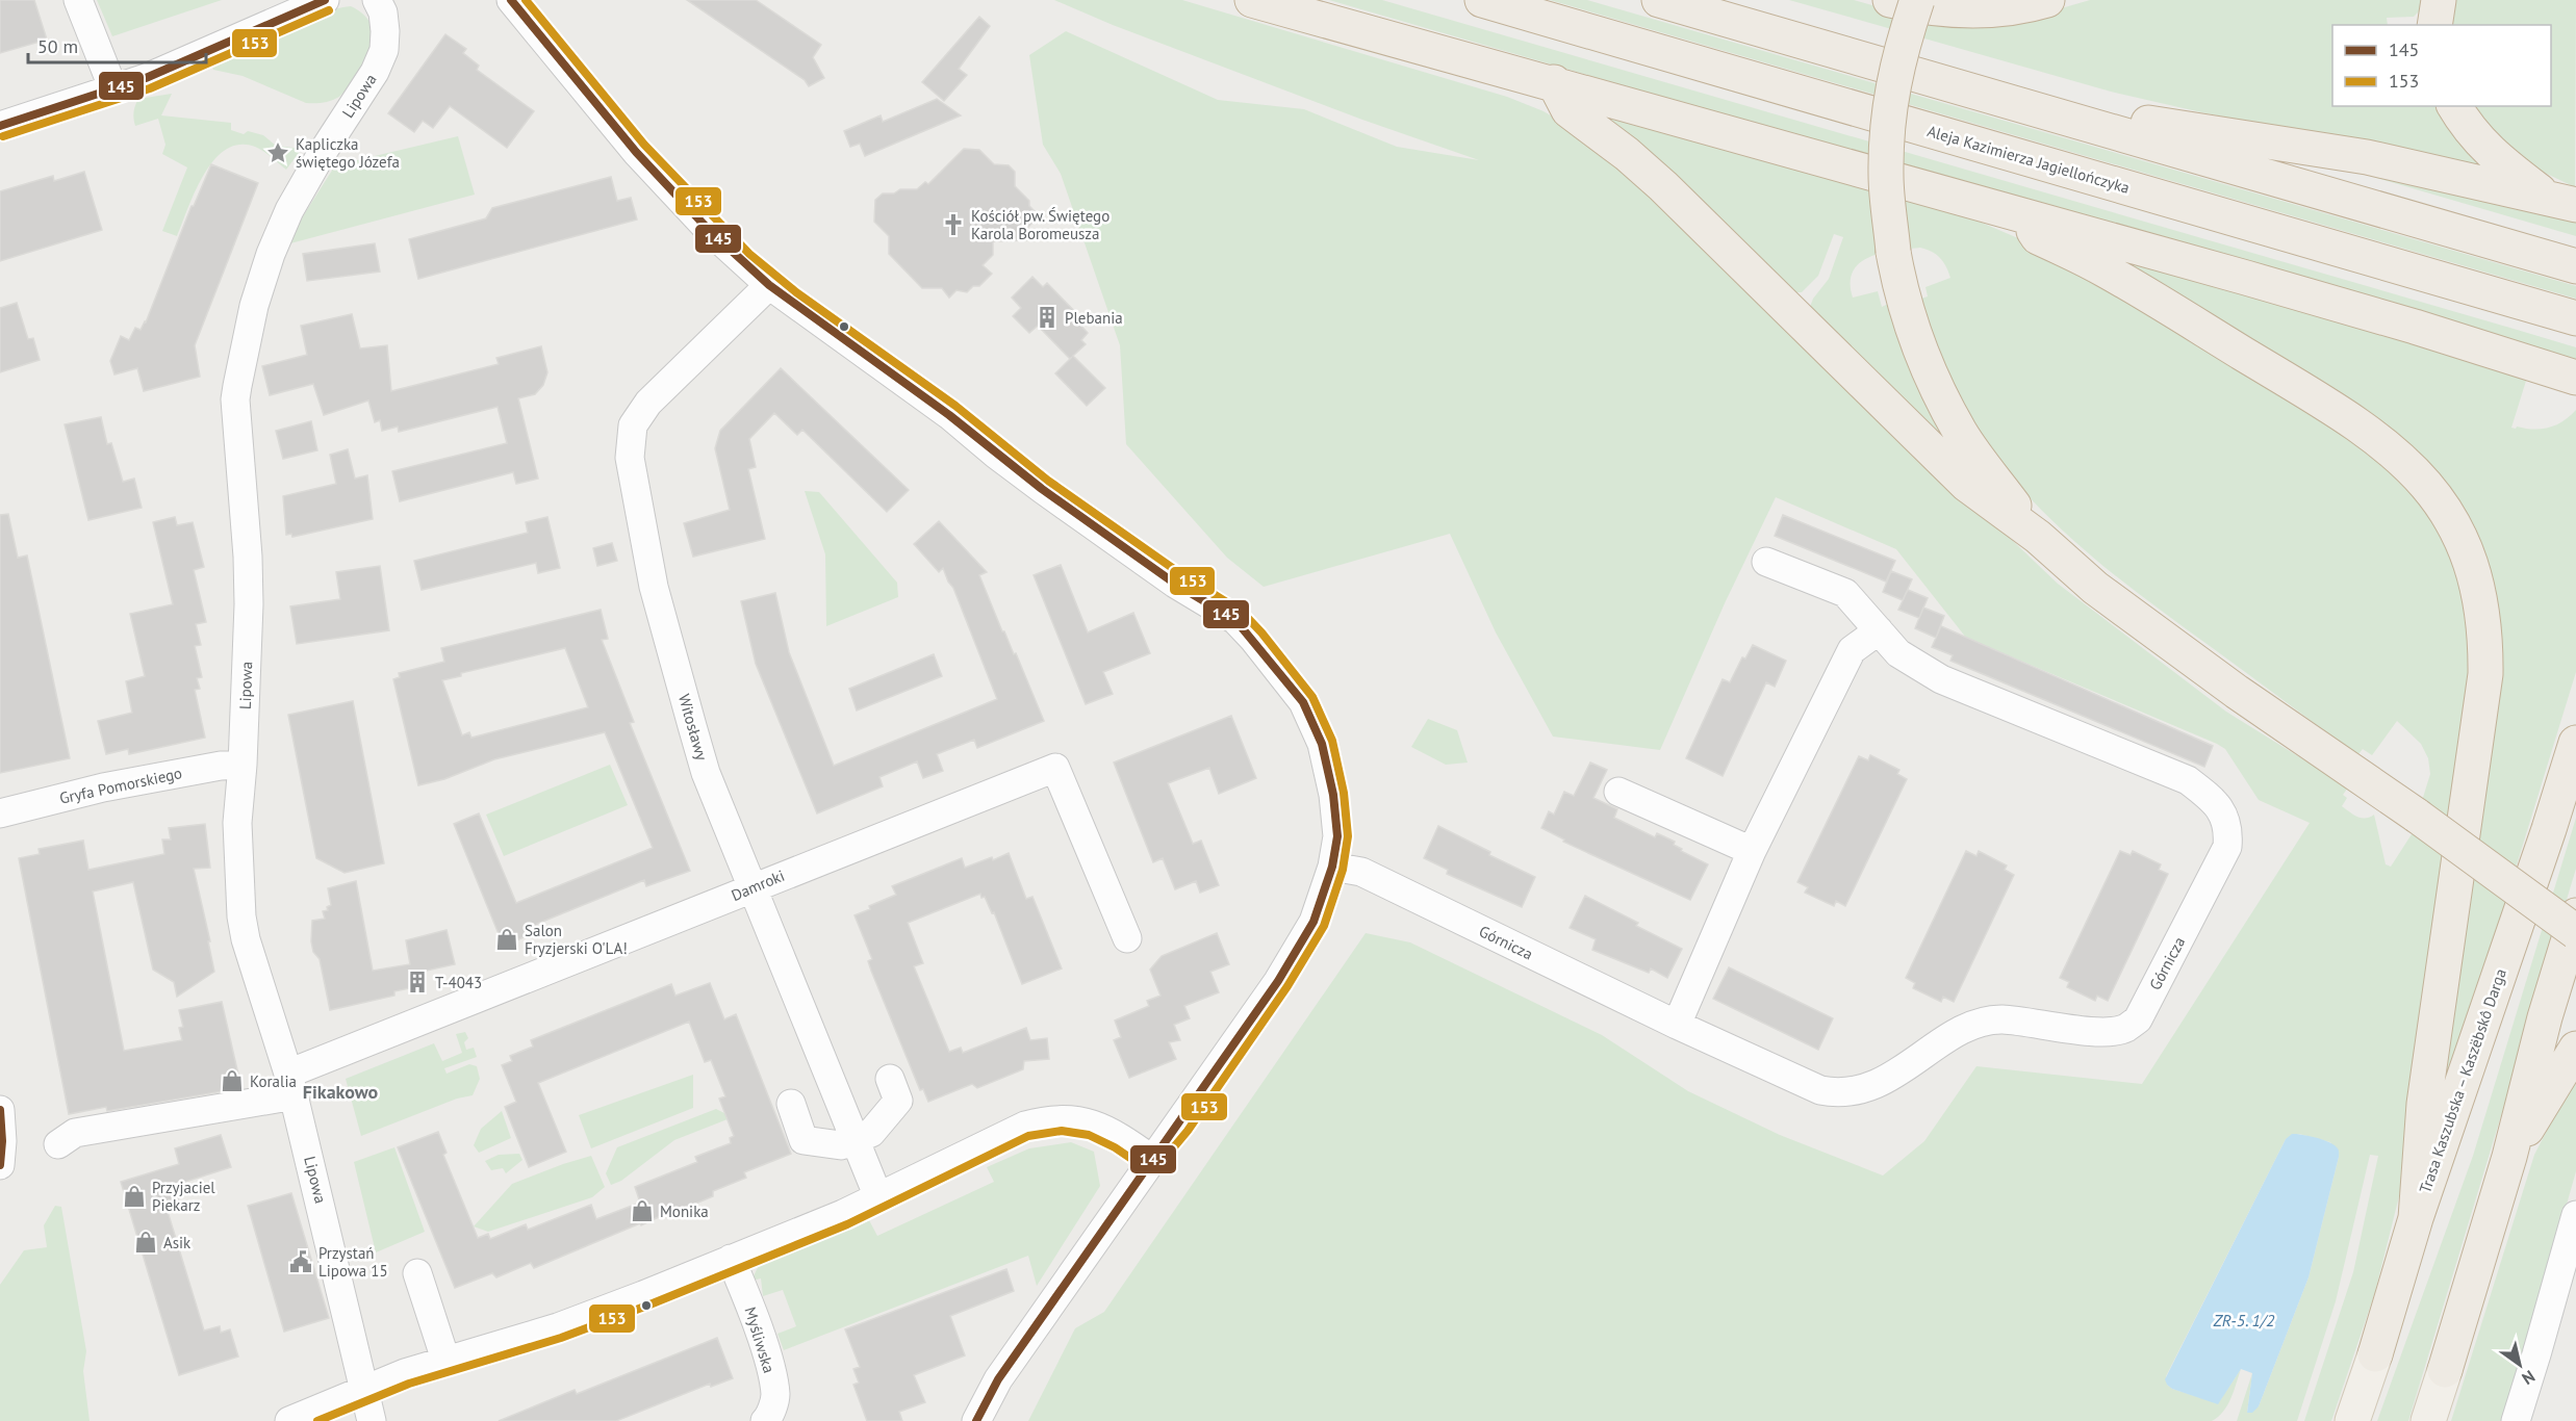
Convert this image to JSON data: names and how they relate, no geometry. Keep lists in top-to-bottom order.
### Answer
{
  "streets": {
    "highway": ["Aleja Kazimierza Jagiellończyka", "Trasa Kaszubska – Kaszëbskô Darga"],
    "street": [
      "Lipowa",
      "Witosławy",
      "Gryfa Pomorskiego",
      "Damroki",
      "Górnicza",
      "Myśliwska"
    ]
  },
  "crossings": [
    ["Lipowa", "Gryfa Pomorskiego"],
    ["Lipowa", "Damroki"],
    ["Witosławy", "Damroki"]
  ],
  "districts": ["Fikakowo"],
  "water": ["ZR-5. 1/2"],
  "places": {
    "place": ["Kapliczka świętego Józefa"],
    "church": ["Kościół pw. Świętego Karola Boromeusza"],
    "building": ["Plebania", "T-4043"],
    "shop": [
      "Salon Fryzjerski O'LA!",
      "Koralia",
      "Przyjaciel Piekarz",
      "Monika",
      "Asik"
    ],
    "public building": ["Przystań Lipowa 15"]
  },
  "lines": ["transit line 145", "transit line 153"],
  "legend": ["145", "153"],
  "scale_bar": "50 m",
  "north": "bottom right"
}
